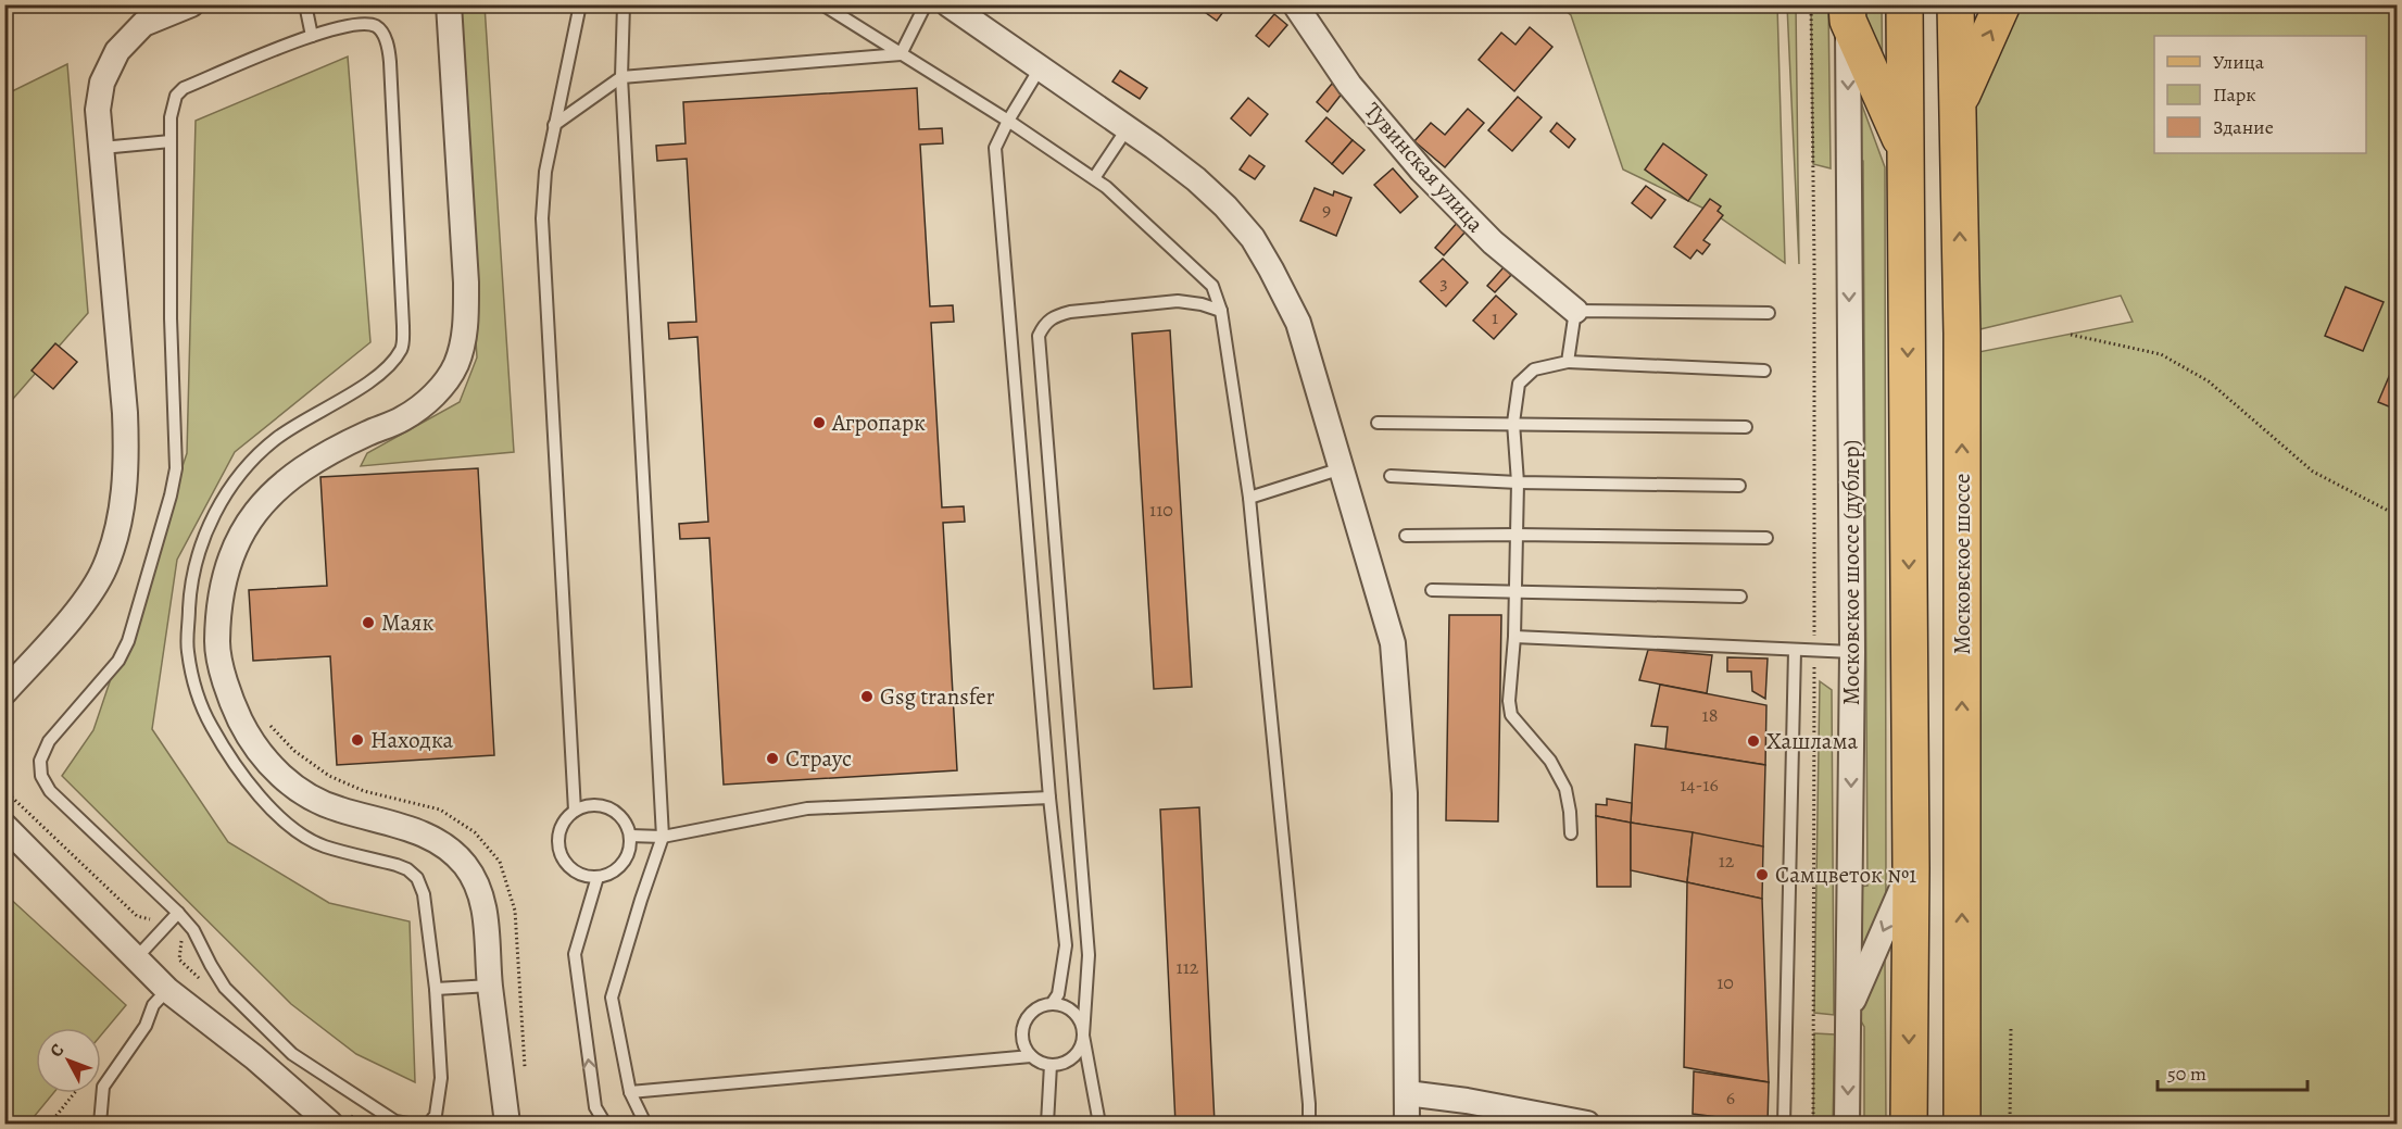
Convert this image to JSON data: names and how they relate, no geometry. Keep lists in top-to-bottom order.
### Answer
{
  "streets": {
    "main road": ["Московское шоссе"],
    "street": ["Тувинская улица", "Московское шоссе (дублер)"]
  },
  "one_way": ["Московское шоссе (дублер)"],
  "places": [
    "Агропарк",
    "Маяк",
    "Gsg transfer",
    "Находка",
    "Хашлама",
    "Страус",
    "Самцветок №1"
  ],
  "house_numbers": [
    "9",
    "3",
    "1",
    "110",
    "18",
    "14-16",
    "12",
    "112",
    "10",
    "6"
  ],
  "legend": ["Улица", "Парк", "Здание"],
  "scale_bar": "50 m",
  "north": "top left"
}
